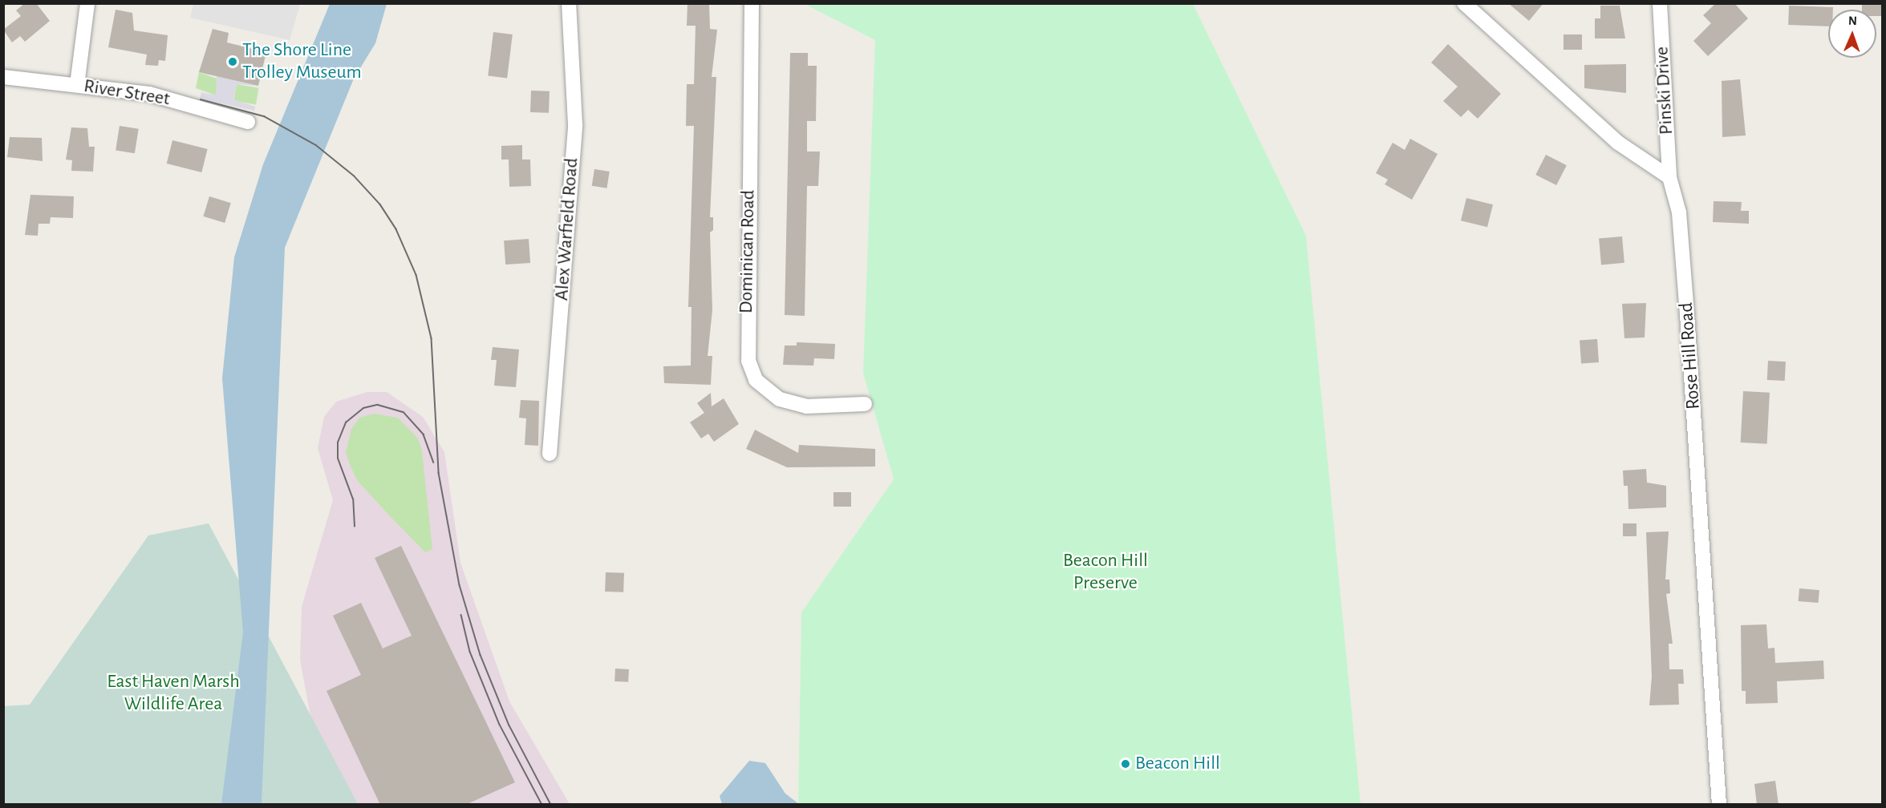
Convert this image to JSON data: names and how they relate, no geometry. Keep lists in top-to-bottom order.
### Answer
{
  "streets": {
    "street": [
      "Pinski Drive",
      "River Street",
      "Alex Warfield Road",
      "Dominican Road",
      "Rose Hill Road"
    ]
  },
  "crossings": [
    ["Pinski Drive", "Rose Hill Road"]
  ],
  "parks": ["Beacon Hill Preserve", "East Haven Marsh Wildlife Area"],
  "places": ["The Shore Line Trolley Museum", "Beacon Hill"],
  "north": "top"
}
